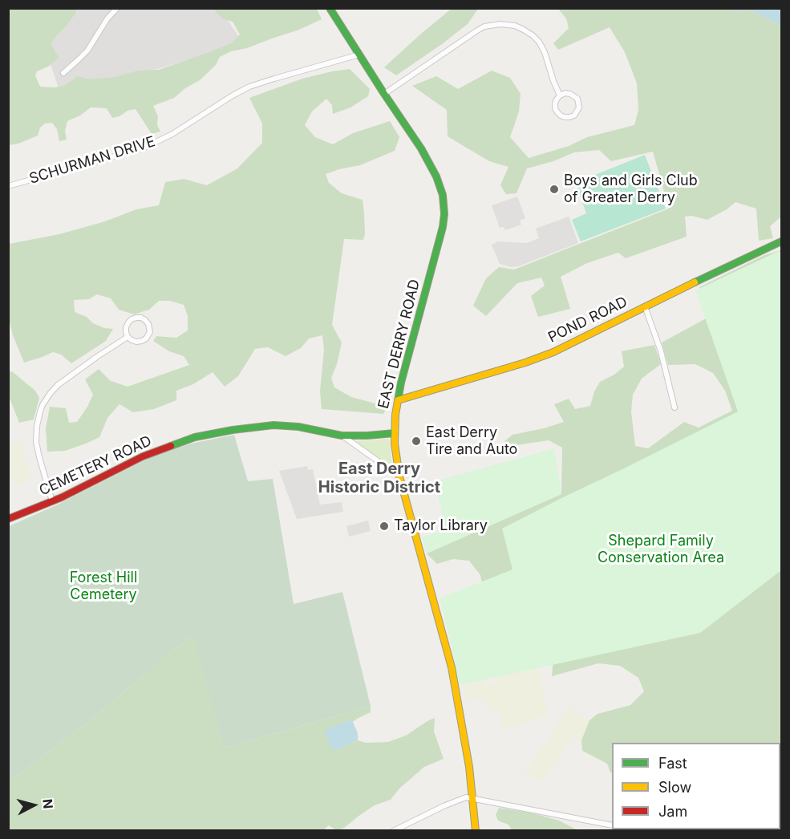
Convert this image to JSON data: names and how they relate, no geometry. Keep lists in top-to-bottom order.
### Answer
{
  "streets": {
    "street": [
      "SCHURMAN DRIVE",
      "POND ROAD",
      "EAST DERRY ROAD",
      "CEMETERY ROAD"
    ]
  },
  "crossings": [
    ["SCHURMAN DRIVE", "EAST DERRY ROAD"],
    ["POND ROAD", "EAST DERRY ROAD"],
    ["EAST DERRY ROAD", "CEMETERY ROAD"]
  ],
  "districts": ["East Derry Historic District"],
  "parks": ["Shepard Family Conservation Area", "Forest Hill Cemetery"],
  "places": ["Boys and Girls Club of Greater Derry", "East Derry Tire and Auto", "Taylor Library"],
  "legend": ["Fast", "Slow", "Jam"],
  "north": "right"
}
